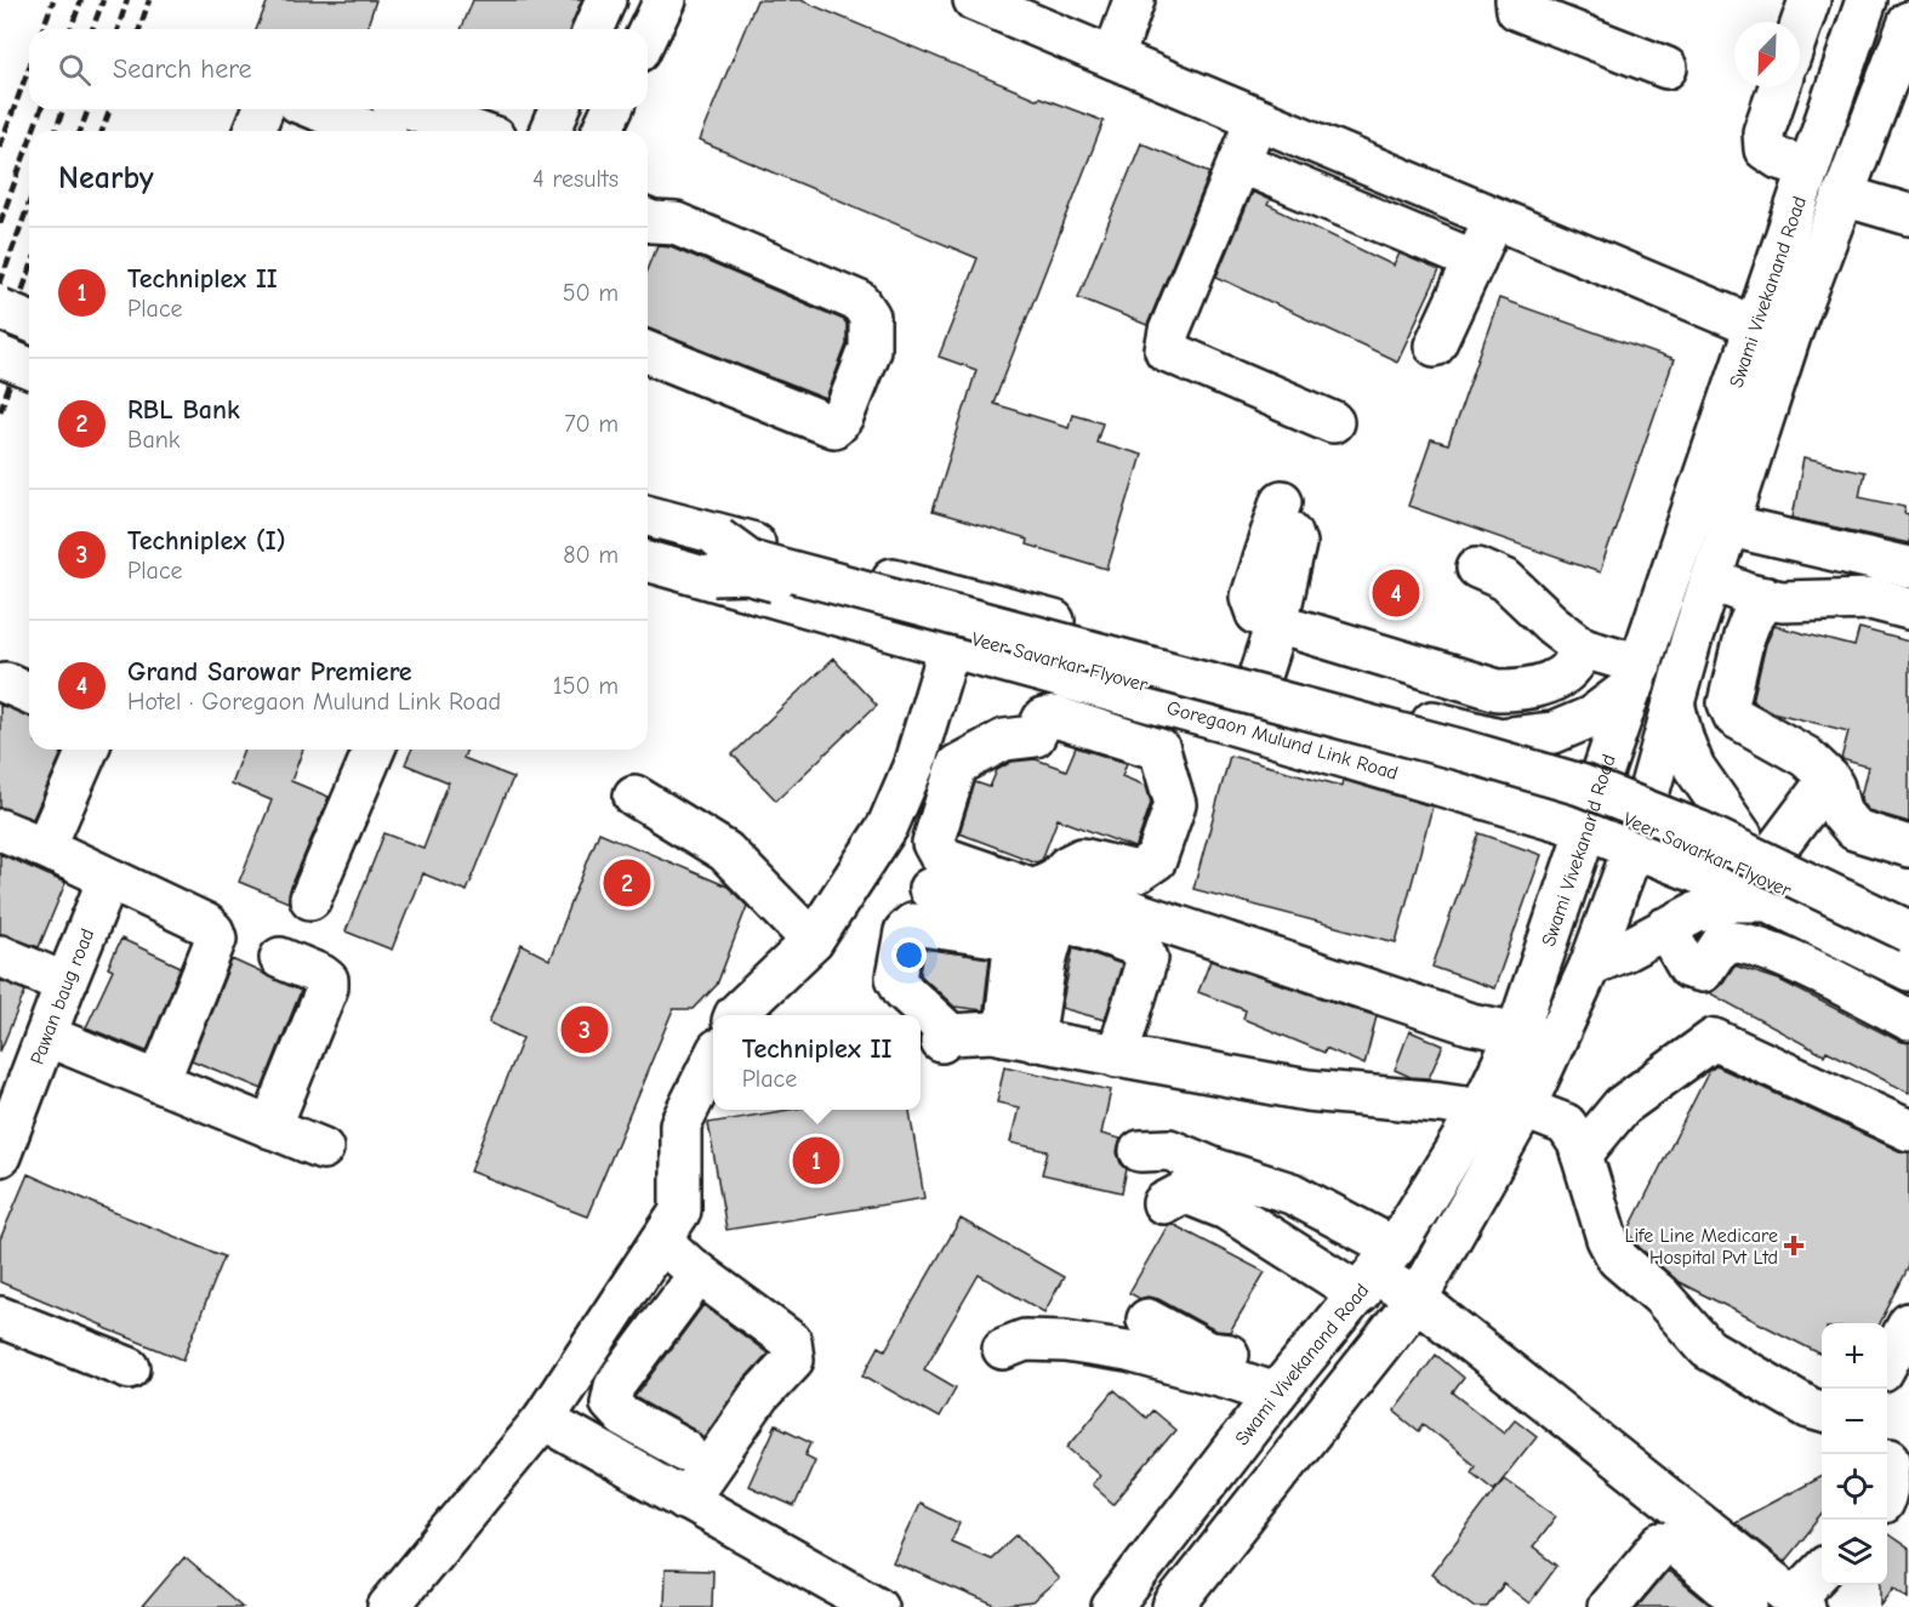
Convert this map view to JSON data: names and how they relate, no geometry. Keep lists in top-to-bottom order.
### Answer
{
  "streets": {
    "main road": [
      "Swami Vivekanand Road",
      "Veer Savarkar Flyover",
      "Goregaon Mulund Link Road",
      "Pawan baug road"
    ]
  },
  "crossings": [
    ["Swami Vivekanand Road", "Goregaon Mulund Link Road"],
    ["Veer Savarkar Flyover", "Goregaon Mulund Link Road"]
  ],
  "places": {
    "health": ["Life Line Medicare Hospital Pvt Ltd"]
  },
  "north": "bottom left",
  "page": {
    "search": "Search here",
    "heading": ["Nearby", "4 results"],
    "list": [
      {
        "mark": "1",
        "name": "Techniplex II",
        "note": "Place",
        "value": "50 m"
      },
      {
        "mark": "2",
        "name": "RBL Bank",
        "note": "Bank",
        "value": "70 m"
      },
      {
        "mark": "3",
        "name": "Techniplex (I)",
        "note": "Place",
        "value": "80 m"
      },
      {
        "mark": "4",
        "name": "Grand Sarowar Premiere",
        "note": "Hotel · Goregaon Mulund Link Road",
        "value": "150 m"
      }
    ],
    "pins": [
      "4",
      "2",
      "3",
      "1"
    ],
    "popup": ["Techniplex II", "Place"],
    "map_buttons": ["+", "−"]
  }
}
